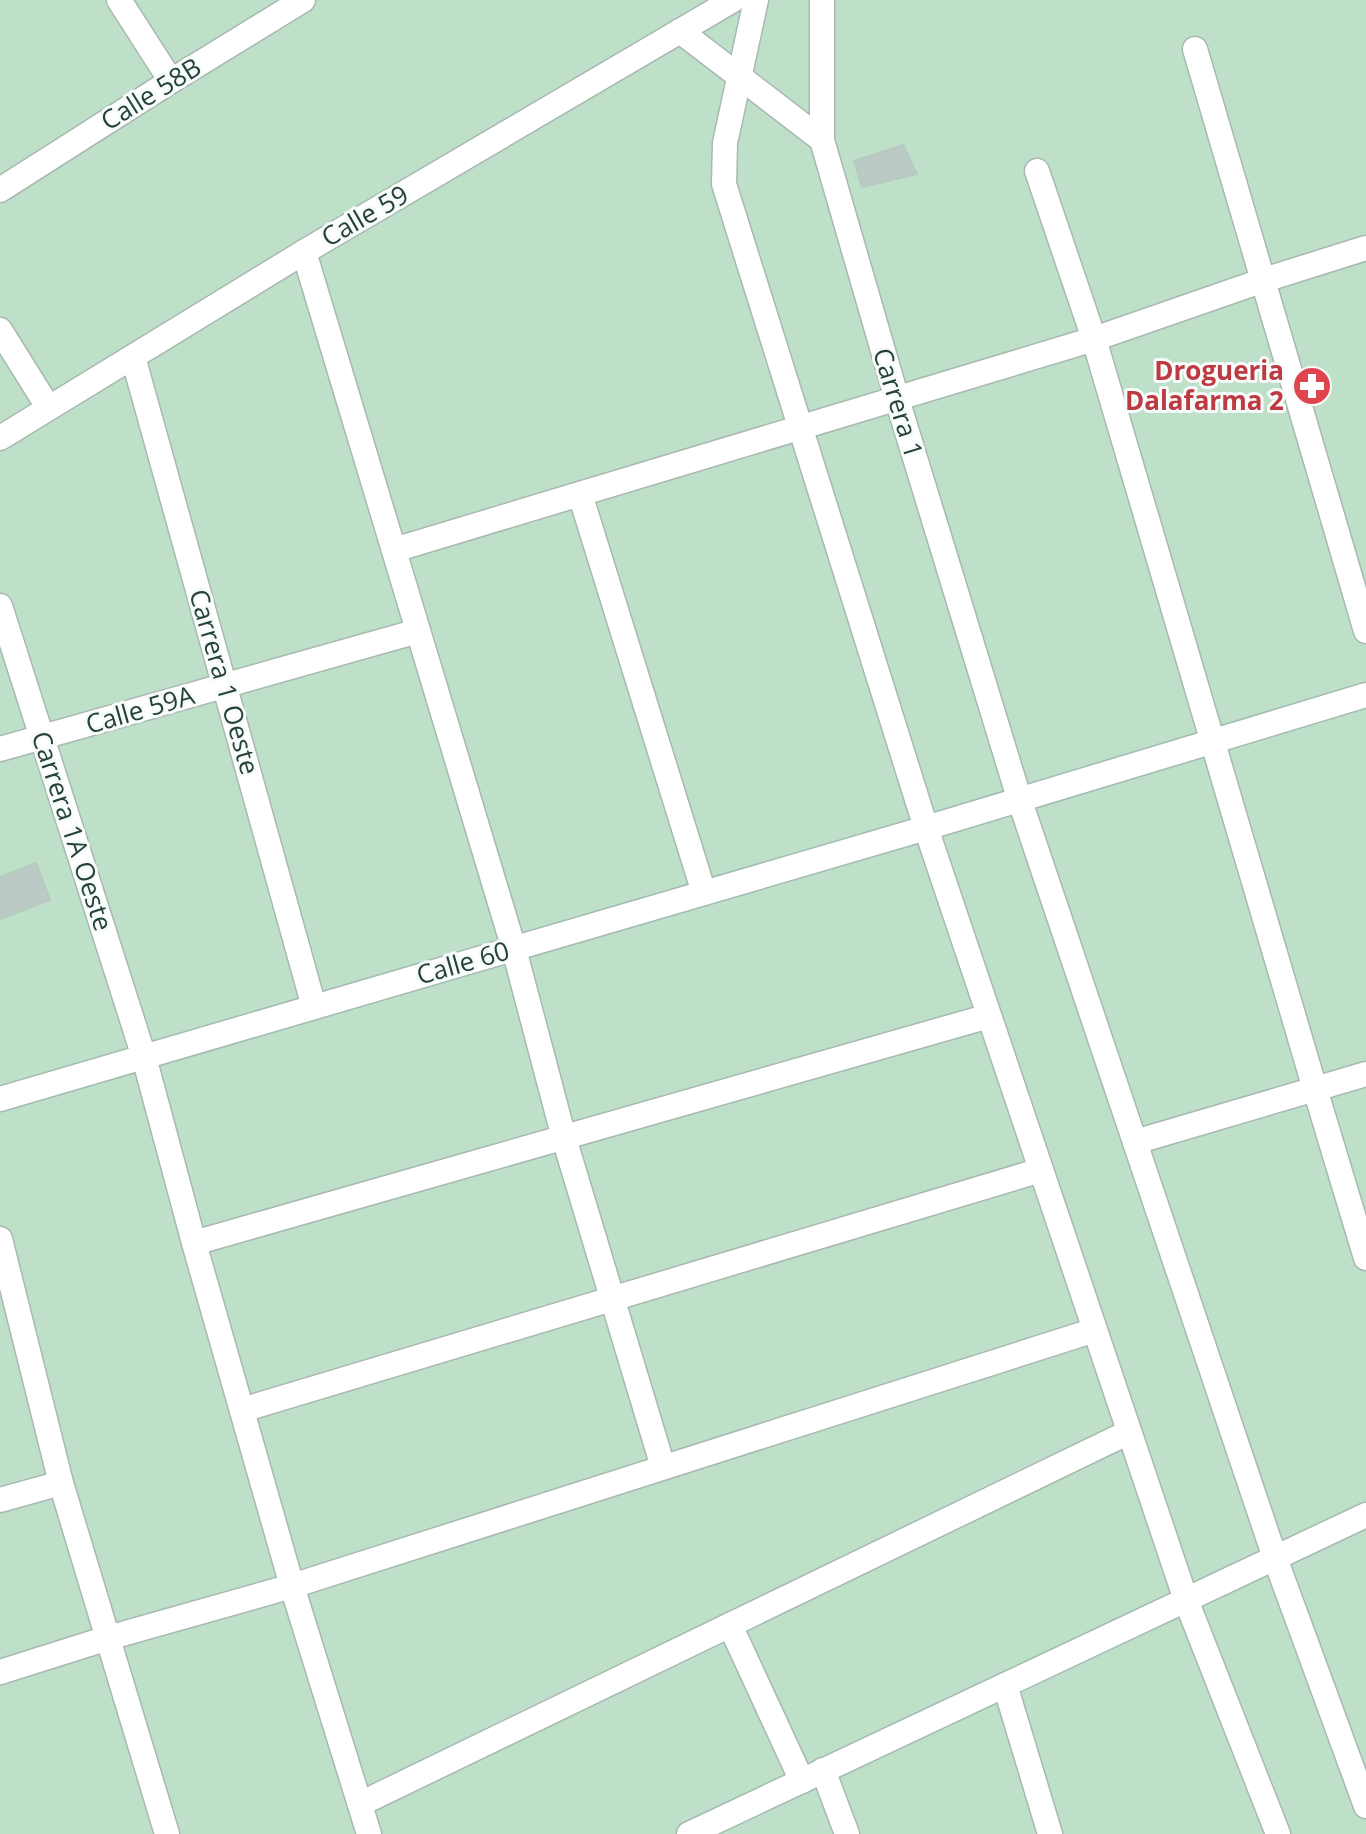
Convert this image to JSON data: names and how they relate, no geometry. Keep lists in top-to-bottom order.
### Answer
{
  "streets": {
    "street": [
      "Calle 58B",
      "Calle 59",
      "Carrera 1",
      "Carrera 1 Oeste",
      "Calle 59A",
      "Carrera 1A Oeste",
      "Calle 60"
    ]
  },
  "crossings": [
    ["Calle 59", "Carrera 1 Oeste"],
    ["Carrera 1", "Calle 60"],
    ["Carrera 1 Oeste", "Calle 59A"],
    ["Carrera 1 Oeste", "Calle 60"],
    ["Calle 59A", "Carrera 1A Oeste"],
    ["Carrera 1A Oeste", "Calle 60"]
  ],
  "places": {
    "pharmacy": ["Drogueria Dalafarma 2"]
  }
}
